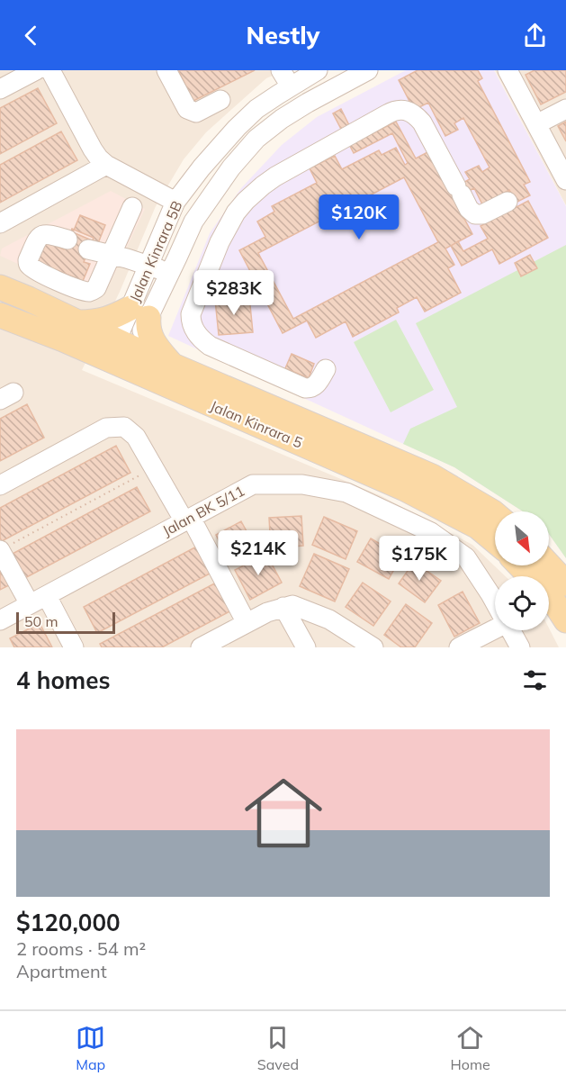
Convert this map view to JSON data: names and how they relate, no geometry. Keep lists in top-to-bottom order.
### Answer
{
  "streets": {
    "main road": ["Jalan Kinrara 5"],
    "street": ["Jalan Kinrara 5B", "Jalan BK 5/11"]
  },
  "crossings": [
    ["Jalan Kinrara 5B", "Jalan Kinrara 5"]
  ],
  "scale_bar": "50 m",
  "north": "bottom right",
  "page": {
    "header": "Nestly",
    "price": [
      "$120K",
      "$283K",
      "$214K",
      "$175K"
    ],
    "scale": "50 m",
    "heading": "4 homes",
    "list": [
      {
        "name": "$120,000",
        "note": "2 rooms · 54 m² · Apartment"
      }
    ],
    "tabs": ["Map", "Saved", "Home"]
  }
}
